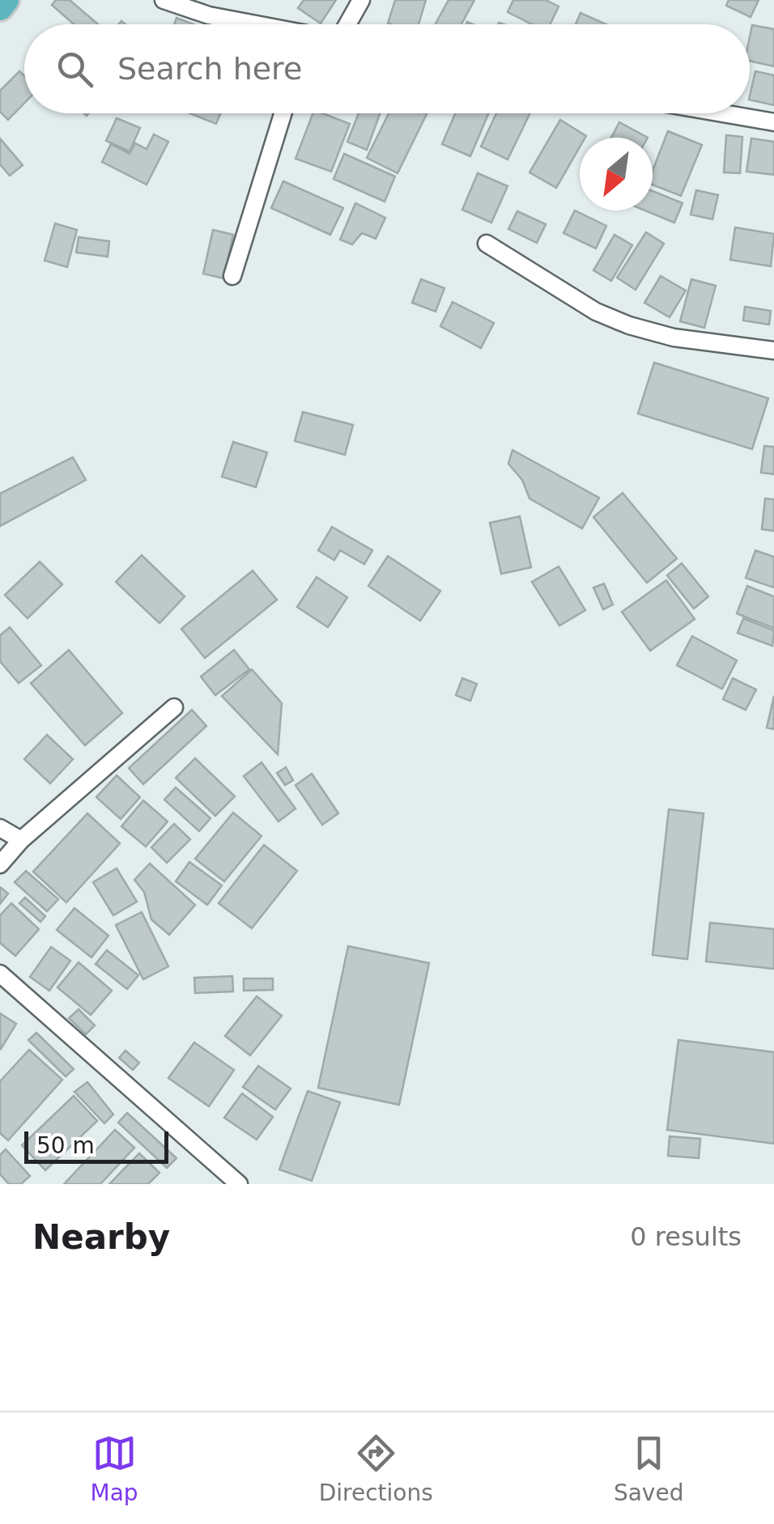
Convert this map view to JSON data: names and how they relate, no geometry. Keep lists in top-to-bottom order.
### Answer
{
  "scale_bar": "50 m",
  "north": "bottom left",
  "page": {
    "search": "Search here",
    "scale": "50 m",
    "heading": ["Nearby", "0 results"],
    "nav": ["Map", "Directions", "Saved"]
  }
}
